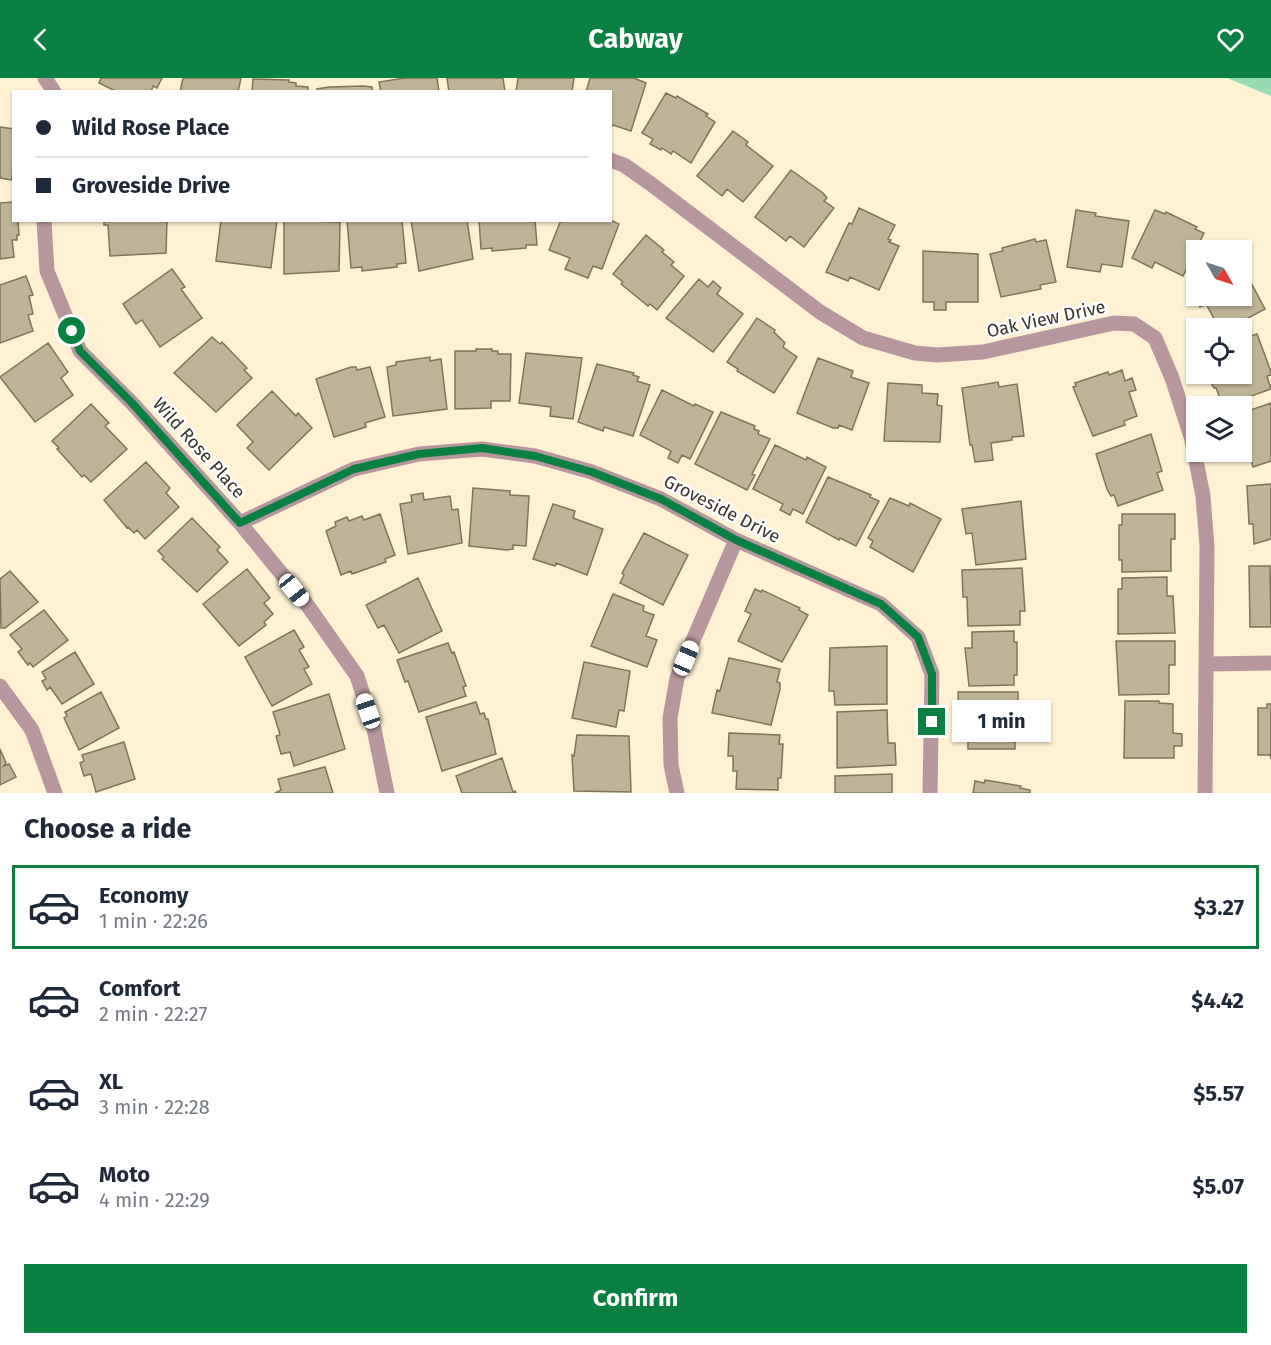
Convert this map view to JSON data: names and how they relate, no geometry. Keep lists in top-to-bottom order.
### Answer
{
  "streets": {
    "street": ["Oak View Drive", "Wild Rose Place", "Groveside Drive"]
  },
  "crossings": [
    ["Wild Rose Place", "Groveside Drive"]
  ],
  "north": "bottom right",
  "page": {
    "header": "Cabway",
    "banner": ["Wild Rose Place", "Groveside Drive"],
    "bubble": "1 min",
    "heading": "Choose a ride",
    "list": [
      {
        "name": "Economy",
        "note": "1 min · 22:26",
        "value": "$3.27"
      },
      {
        "name": "Comfort",
        "note": "2 min · 22:27",
        "value": "$4.42"
      },
      {
        "name": "XL",
        "note": "3 min · 22:28",
        "value": "$5.57"
      },
      {
        "name": "Moto",
        "note": "4 min · 22:29",
        "value": "$5.07"
      }
    ],
    "buttons": "Confirm"
  }
}
